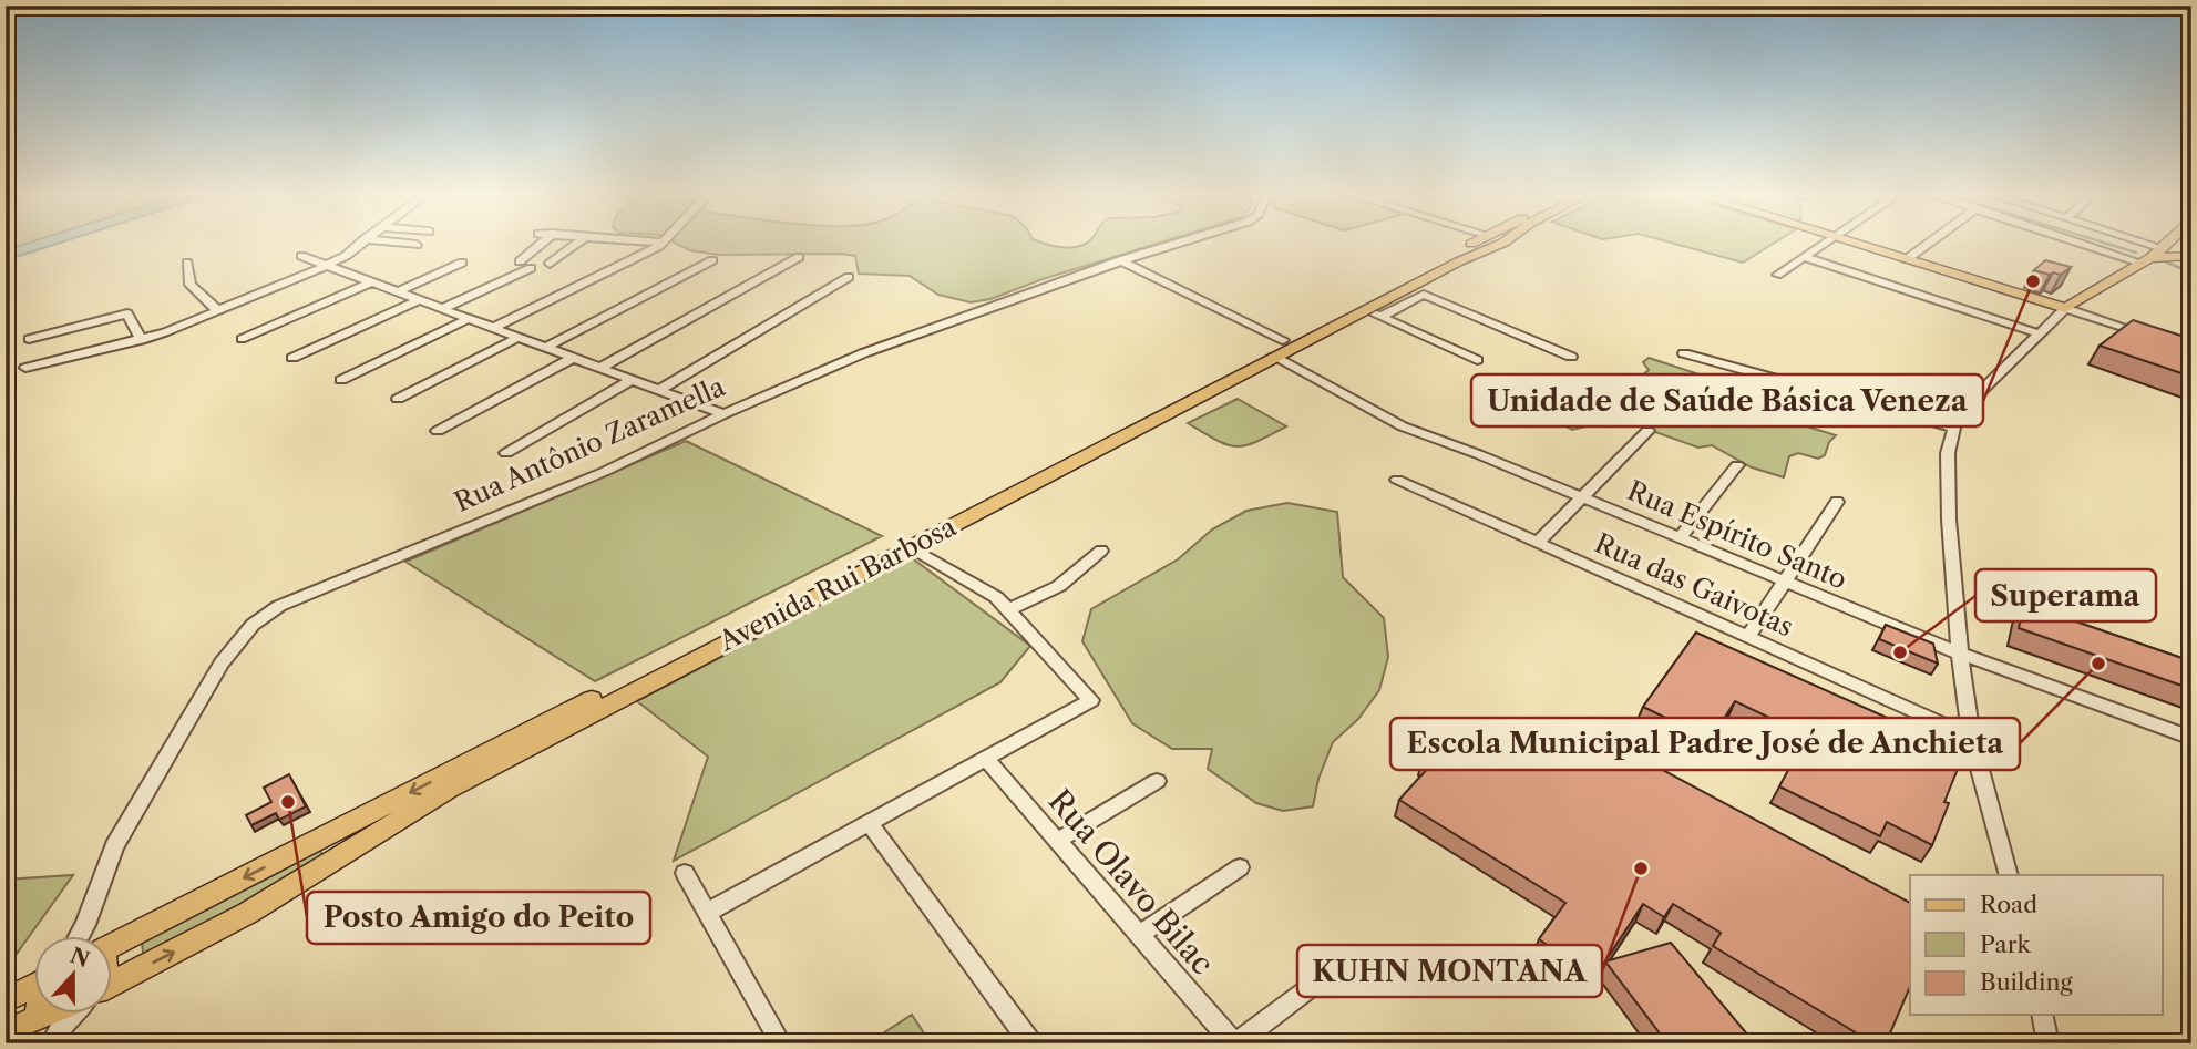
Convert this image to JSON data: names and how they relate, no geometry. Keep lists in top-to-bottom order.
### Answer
{
  "streets": {
    "main road": ["Avenida Rui Barbosa"],
    "street": [
      "Rua Antônio Zaramella",
      "Rua Espírito Santo",
      "Rua das Gaivotas",
      "Rua Olavo Bilac"
    ]
  },
  "crossings": [
    ["Rua Antônio Zaramella", "Rua Espírito Santo"],
    ["Rua Espírito Santo", "Avenida Rui Barbosa"]
  ],
  "places": [
    "Unidade de Saúde Básica Veneza",
    "Superama",
    "Escola Municipal Padre José de Anchieta",
    "Posto Amigo do Peito",
    "KUHN MONTANA"
  ],
  "legend": ["Road", "Park", "Building"],
  "north": "top"
}
